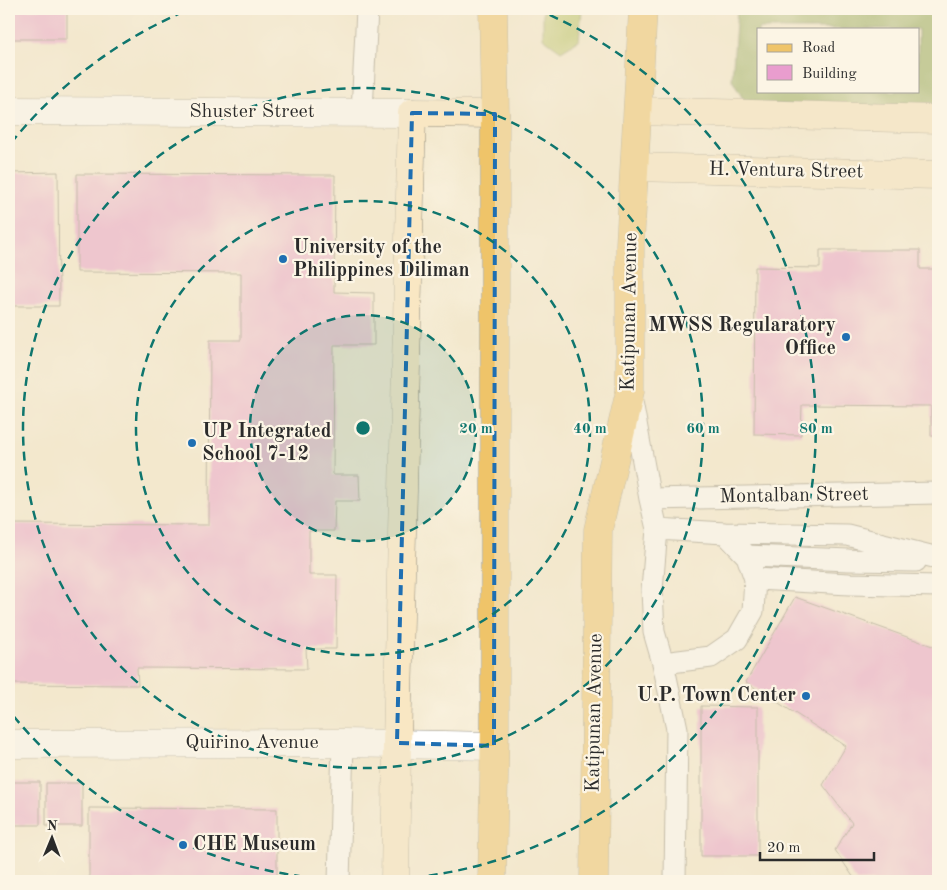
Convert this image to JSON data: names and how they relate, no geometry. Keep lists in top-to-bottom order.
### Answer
{
  "streets": {
    "main road": ["Katipunan Avenue"],
    "street": ["Shuster Street", "H. Ventura Street", "Quirino Avenue"],
    "lane": ["Montalban Street"]
  },
  "crossings": [
    ["H. Ventura Street", "Katipunan Avenue"]
  ],
  "places": [
    "University of the Philippines Diliman",
    "MWSS Regularatory Office",
    "UP Integrated School 7-12",
    "U.P. Town Center",
    "CHE Museum"
  ],
  "legend": ["Road", "Building"],
  "scale_bar": "20 m",
  "north": "top",
  "rings": [
    "20 m",
    "40 m",
    "60 m",
    "80 m"
  ]
}
